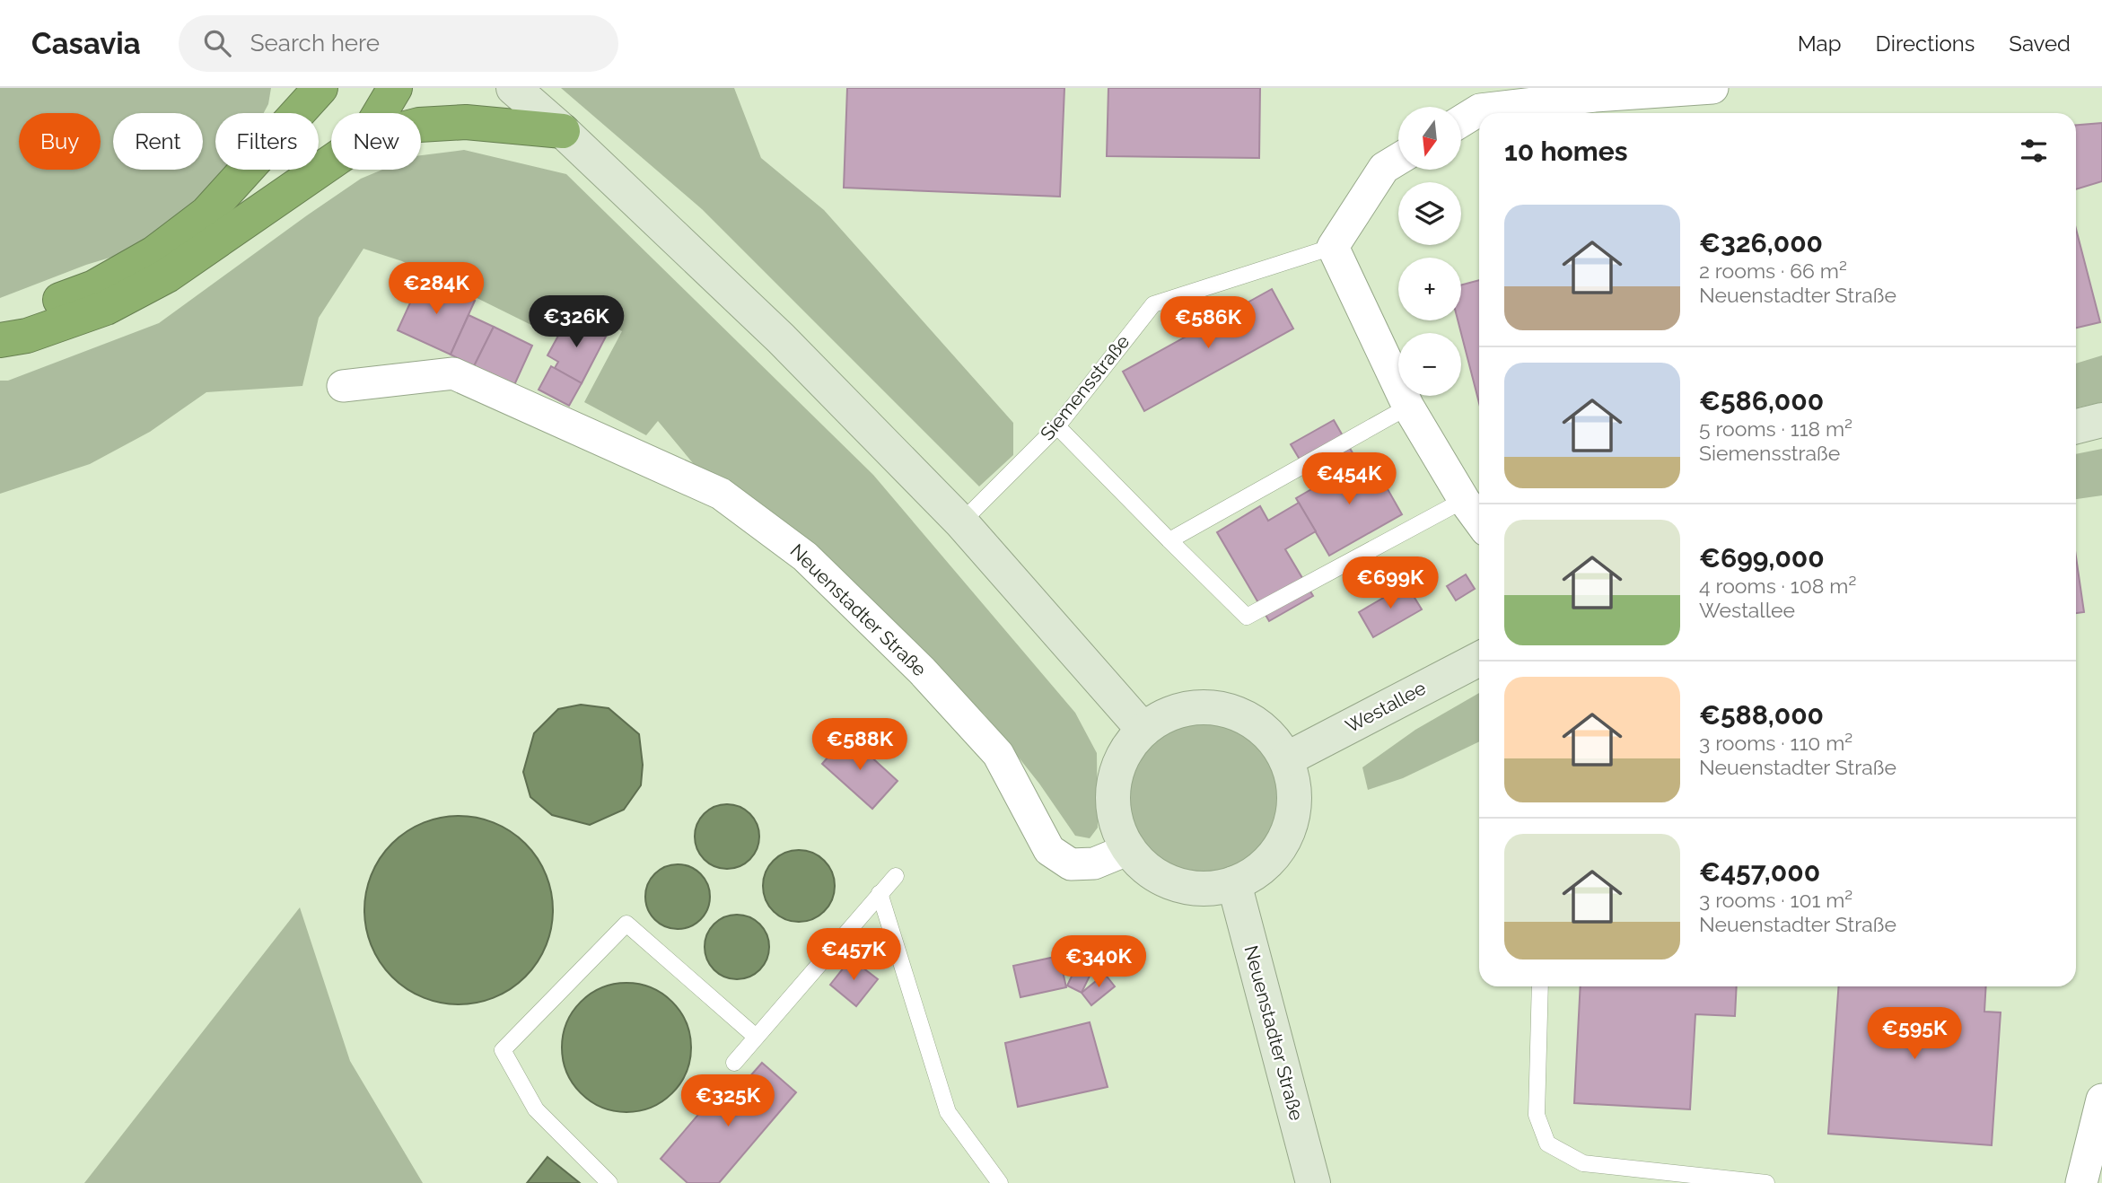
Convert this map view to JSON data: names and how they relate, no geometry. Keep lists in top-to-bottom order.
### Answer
{
  "streets": {
    "main road": ["Neuenstadter Straße", "Westallee"],
    "lane": ["Siemensstraße"]
  },
  "crossings": [
    ["Neuenstadter Straße", "Westallee"]
  ],
  "north": "bottom",
  "page": {
    "header": "Casavia",
    "search": "Search here",
    "nav": ["Map", "Directions", "Saved"],
    "map_buttons": ["+", "−"],
    "chip": [
      "Buy",
      "Rent",
      "Filters",
      "New"
    ],
    "heading": "10 homes",
    "list": [
      {
        "name": "€326,000",
        "note": "2 rooms · 66 m² · Neuenstadter Straße"
      },
      {
        "name": "€586,000",
        "note": "5 rooms · 118 m² · Siemensstraße"
      },
      {
        "name": "€699,000",
        "note": "4 rooms · 108 m² · Westallee"
      },
      {
        "name": "€588,000",
        "note": "3 rooms · 110 m² · Neuenstadter Straße"
      },
      {
        "name": "€457,000",
        "note": "3 rooms · 101 m² · Neuenstadter Straße"
      }
    ],
    "price": [
      "€284K",
      "€326K",
      "€586K",
      "€454K",
      "€699K",
      "€588K",
      "€457K",
      "€340K",
      "€595K",
      "€325K"
    ]
  }
}
